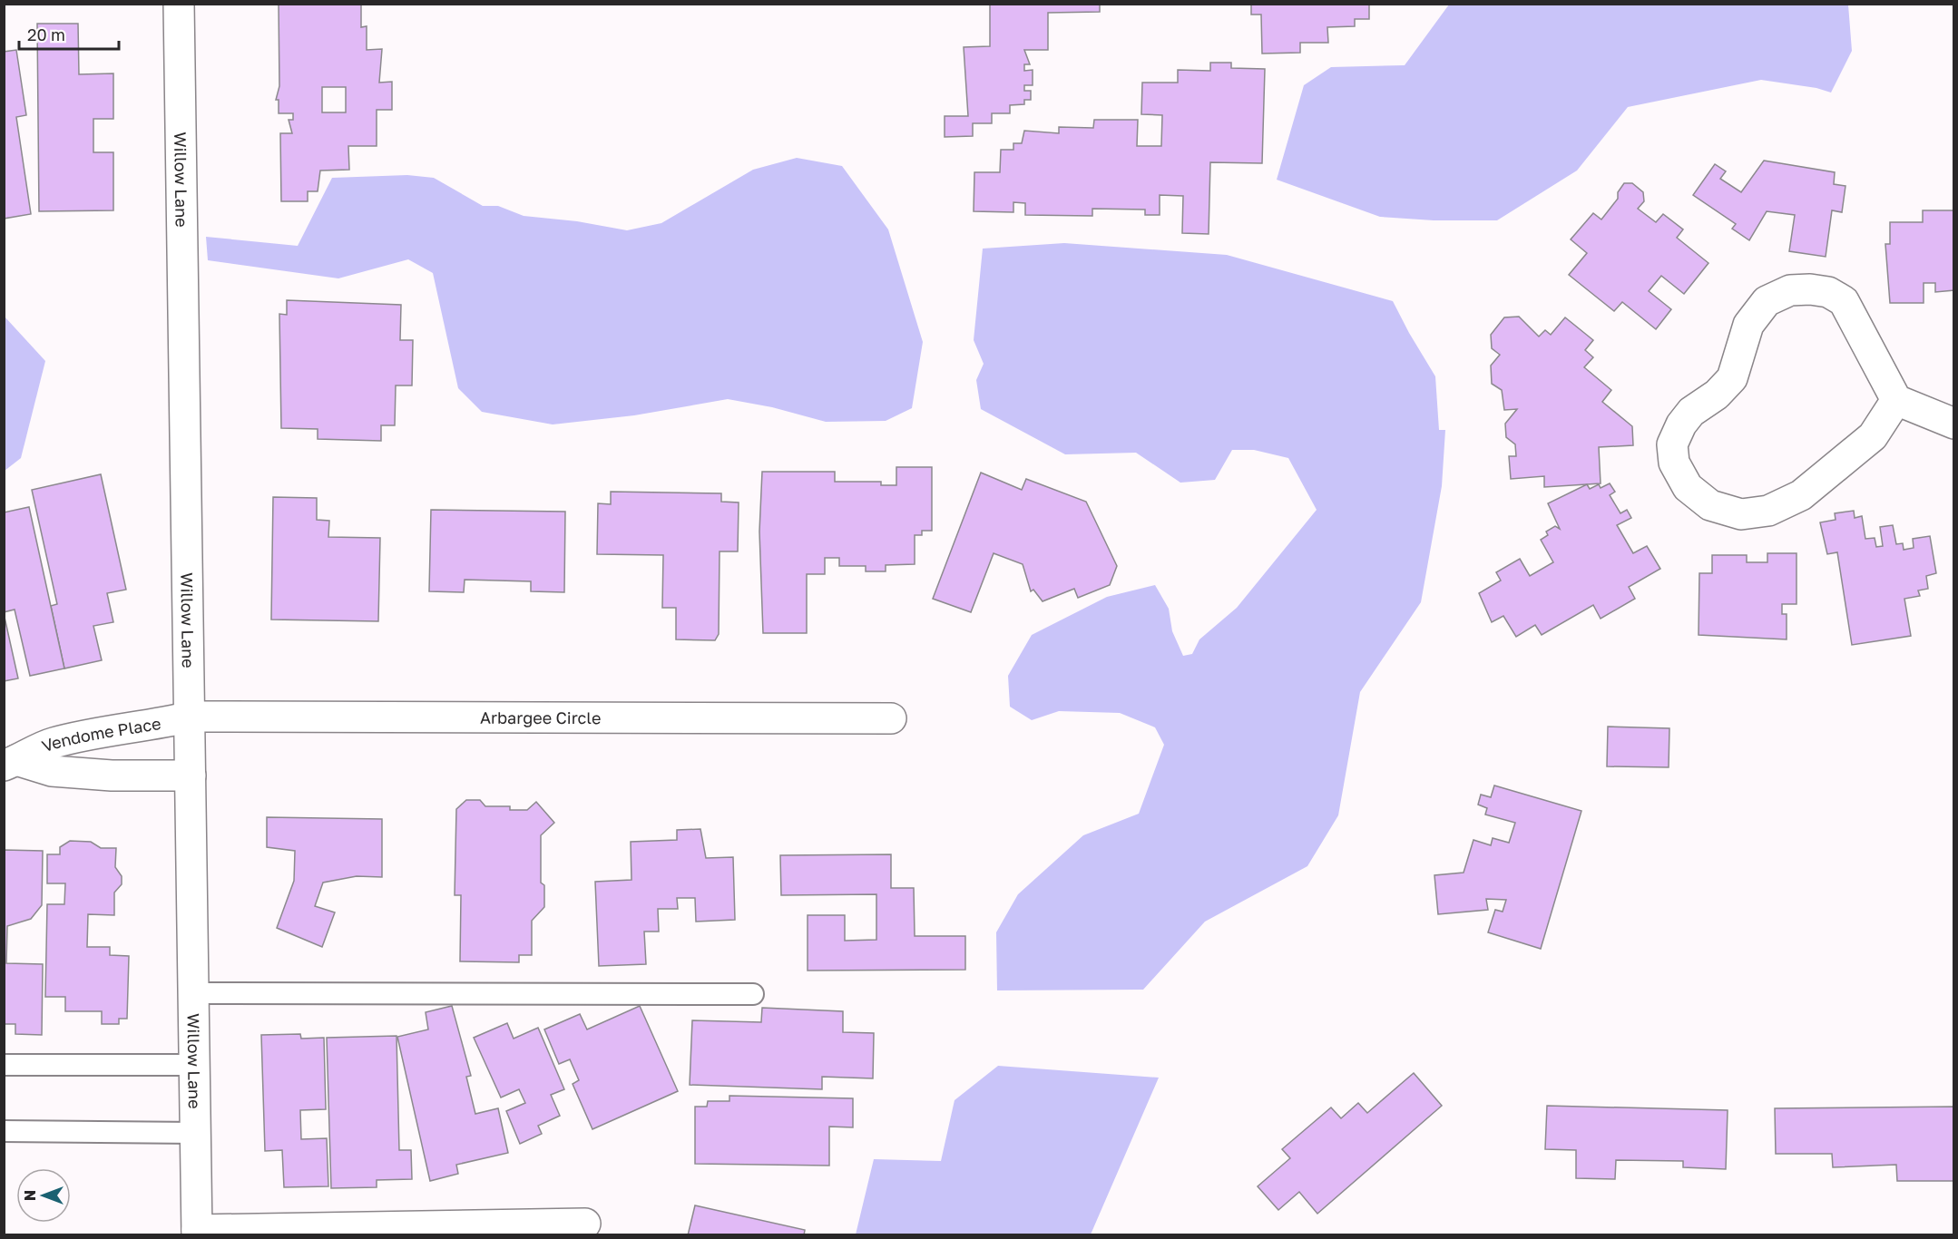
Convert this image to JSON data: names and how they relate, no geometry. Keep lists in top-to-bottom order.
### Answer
{
  "streets": {
    "street": ["Willow Lane", "Arbargee Circle", "Vendome Place"]
  },
  "crossings": [
    ["Willow Lane", "Arbargee Circle"],
    ["Willow Lane", "Vendome Place"],
    ["Arbargee Circle", "Vendome Place"]
  ],
  "scale_bar": "20 m",
  "north": "left"
}
